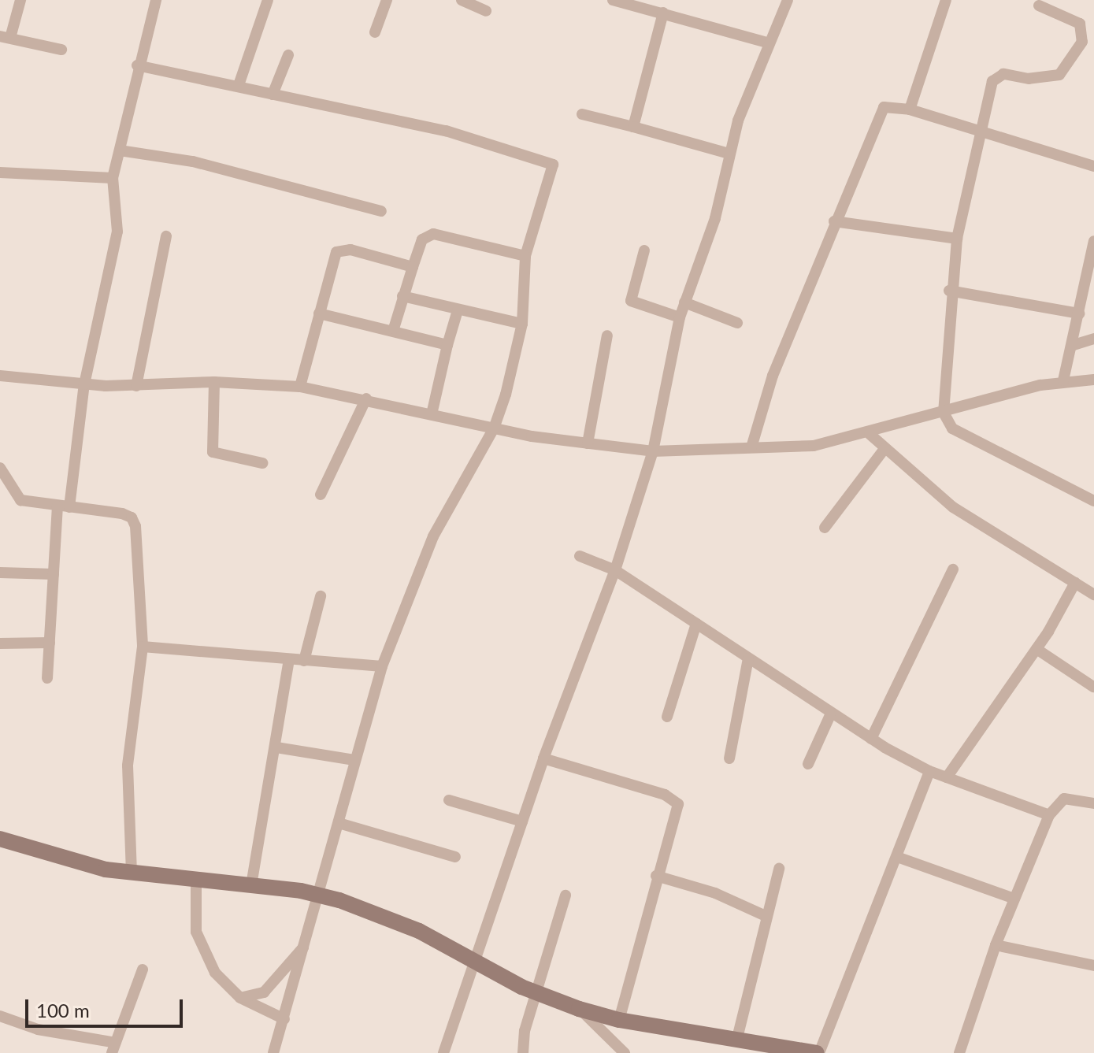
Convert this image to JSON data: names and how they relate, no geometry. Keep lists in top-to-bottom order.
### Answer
{
  "scale_bar": "100 m"
}
